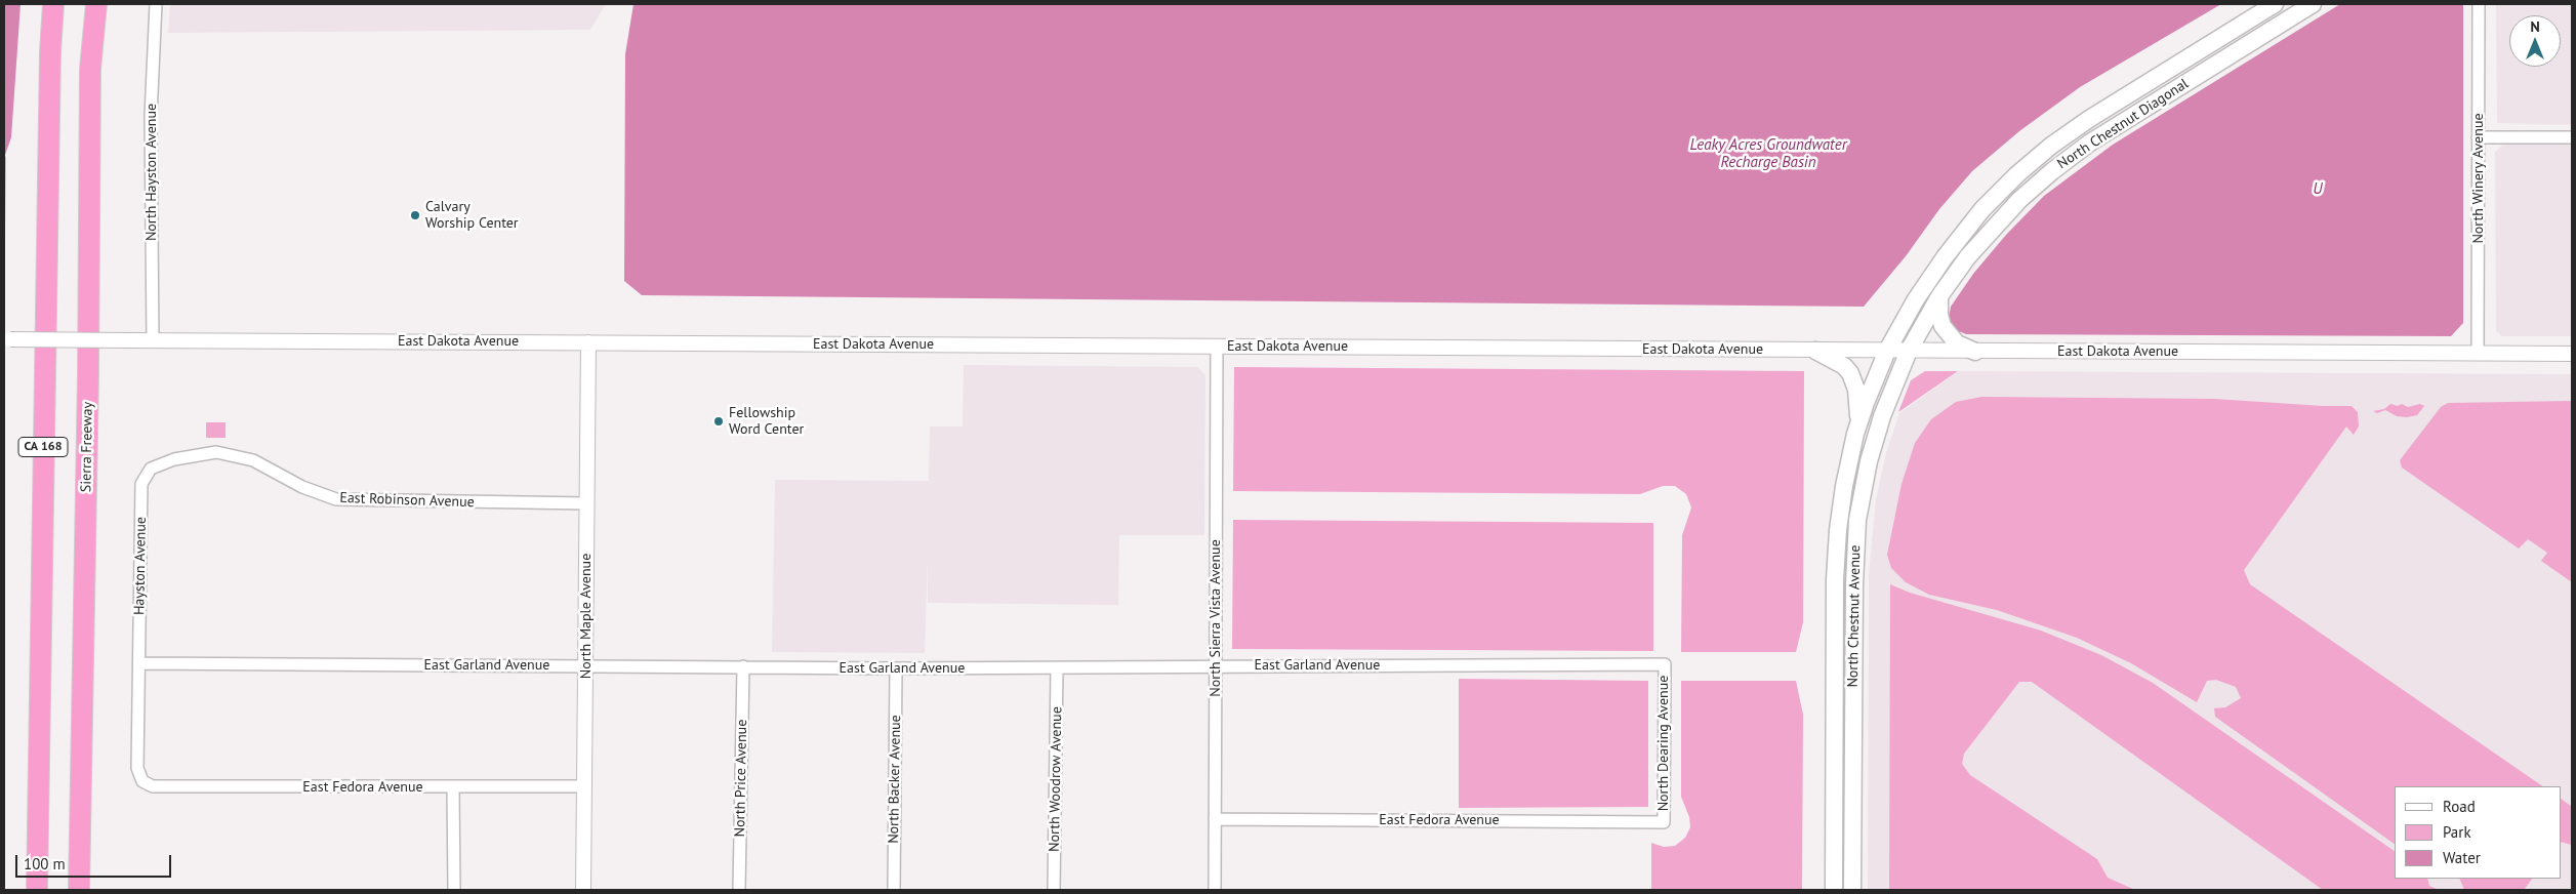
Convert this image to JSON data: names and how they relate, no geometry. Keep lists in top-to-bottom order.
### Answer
{
  "streets": {
    "highway": ["CA 168", "Sierra Freeway"],
    "main road": ["North Chestnut Diagonal", "North Chestnut Avenue"],
    "street": [
      "North Hayston Avenue",
      "North Winery Avenue",
      "East Dakota Avenue",
      "East Robinson Avenue",
      "Hayston Avenue",
      "North Maple Avenue",
      "North Sierra Vista Avenue",
      "East Garland Avenue",
      "North Dearing Avenue",
      "North Price Avenue",
      "North Backer Avenue",
      "North Woodrow Avenue",
      "East Fedora Avenue"
    ]
  },
  "crossings": [
    ["North Chestnut Diagonal", "East Dakota Avenue"],
    ["North Chestnut Diagonal", "North Chestnut Avenue"],
    ["North Hayston Avenue", "East Dakota Avenue"],
    ["North Winery Avenue", "East Dakota Avenue"],
    ["East Dakota Avenue", "North Maple Avenue"],
    ["East Dakota Avenue", "North Chestnut Avenue"],
    ["East Dakota Avenue", "North Sierra Vista Avenue"],
    ["East Robinson Avenue", "Hayston Avenue"],
    ["East Robinson Avenue", "North Maple Avenue"],
    ["Hayston Avenue", "East Garland Avenue"],
    ["Hayston Avenue", "East Fedora Avenue"],
    ["North Maple Avenue", "East Garland Avenue"],
    ["North Maple Avenue", "East Fedora Avenue"],
    ["North Sierra Vista Avenue", "East Garland Avenue"],
    ["North Sierra Vista Avenue", "East Fedora Avenue"],
    ["East Garland Avenue", "North Dearing Avenue"],
    ["East Garland Avenue", "North Price Avenue"],
    ["East Garland Avenue", "North Backer Avenue"],
    ["East Garland Avenue", "North Woodrow Avenue"],
    ["East Garland Avenue", "East Fedora Avenue"],
    ["North Dearing Avenue", "East Fedora Avenue"]
  ],
  "water": ["Leaky Acres Groundwater Recharge Basin", "U"],
  "places": ["Calvary Worship Center", "Fellowship Word Center"],
  "legend": ["Road", "Park", "Water"],
  "scale_bar": "100 m",
  "north": "top"
}
